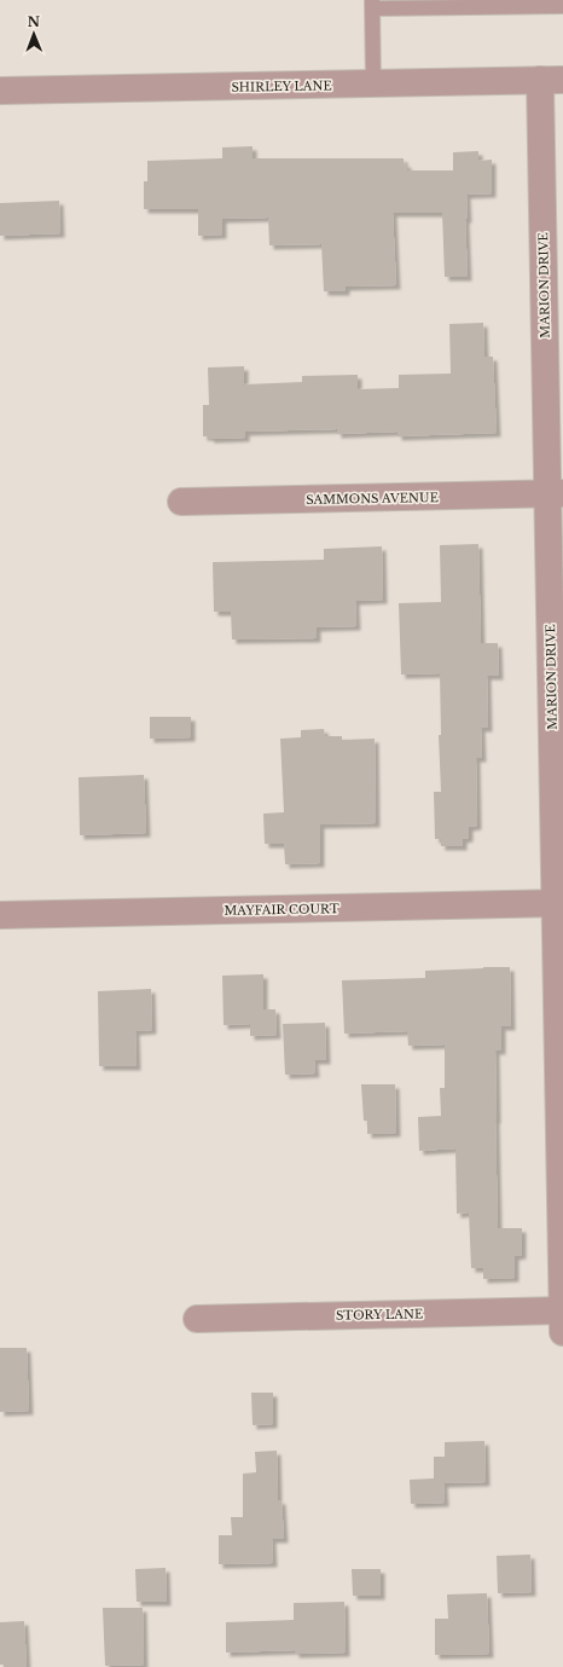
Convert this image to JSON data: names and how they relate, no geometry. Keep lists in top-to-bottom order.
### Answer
{
  "streets": {
    "street": [
      "SHIRLEY LANE",
      "MARION DRIVE",
      "SAMMONS AVENUE",
      "MAYFAIR COURT",
      "STORY LANE"
    ]
  },
  "crossings": [
    ["SHIRLEY LANE", "MARION DRIVE"],
    ["MARION DRIVE", "SAMMONS AVENUE"],
    ["MARION DRIVE", "MAYFAIR COURT"],
    ["MARION DRIVE", "STORY LANE"]
  ],
  "north": "top"
}
